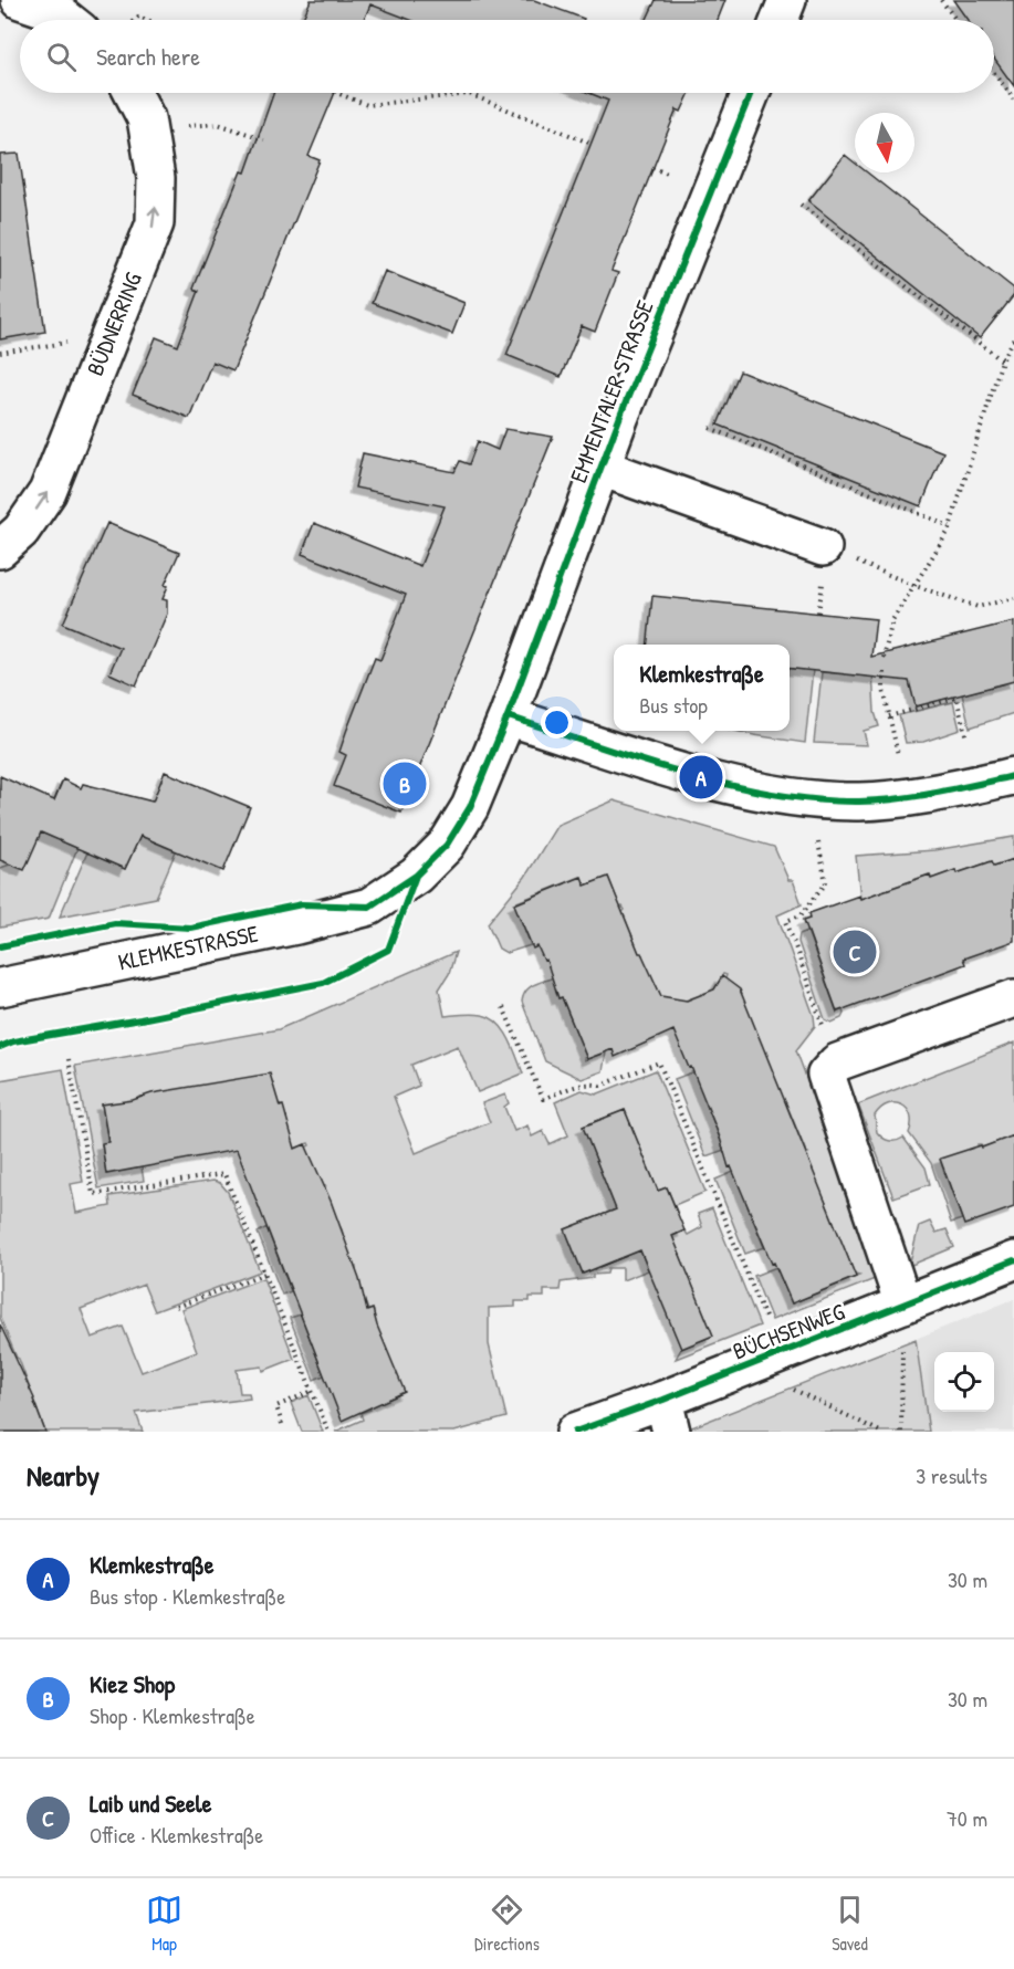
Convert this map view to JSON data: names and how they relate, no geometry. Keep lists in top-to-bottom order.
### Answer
{
  "streets": {
    "street": [
      "BÜDNERRING",
      "EMMENTALER STRASSE",
      "KLEMKESTRASSE",
      "BÜCHSENWEG"
    ]
  },
  "crossings": [
    ["EMMENTALER STRASSE", "KLEMKESTRASSE"]
  ],
  "one_way": ["BÜDNERRING"],
  "north": "bottom",
  "page": {
    "search": "Search here",
    "popup": ["Klemkestraße", "Bus stop"],
    "pins": ["A", "B", "C"],
    "heading": ["Nearby", "3 results"],
    "list": [
      {
        "mark": "A",
        "name": "Klemkestraße",
        "note": "Bus stop · Klemkestraße",
        "value": "30 m"
      },
      {
        "mark": "B",
        "name": "Kiez Shop",
        "note": "Shop · Klemkestraße",
        "value": "30 m"
      },
      {
        "mark": "C",
        "name": "Laib und Seele",
        "note": "Office · Klemkestraße",
        "value": "70 m"
      }
    ],
    "nav": ["Map", "Directions", "Saved"]
  }
}
